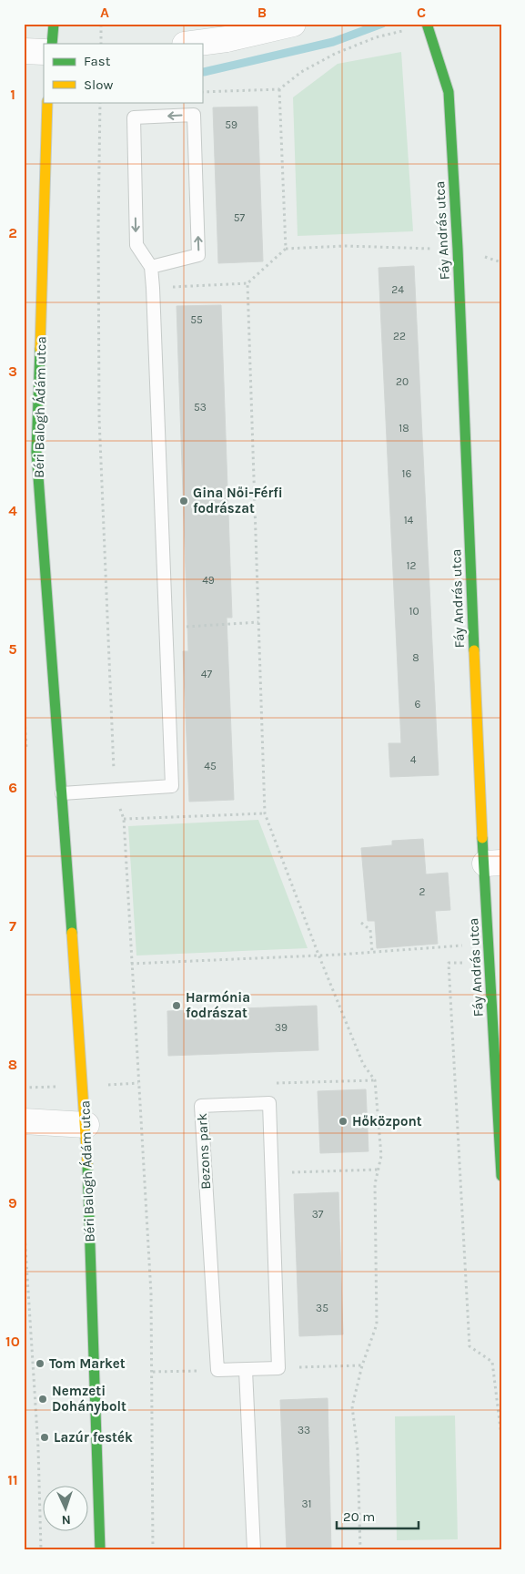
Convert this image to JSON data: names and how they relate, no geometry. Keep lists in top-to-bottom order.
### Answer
{
  "streets": {
    "street": ["Fáy András utca", "Béri Balogh Ádám utca"],
    "lane": ["Bezons park"]
  },
  "places": [
    "Gina Női-Férfi fodrászat",
    "Harmónia fodrászat",
    "Hőközpont",
    "Tom Market",
    "Nemzeti Dohánybolt",
    "Lazúr festék"
  ],
  "house_numbers": [
    "59",
    "57",
    "24",
    "55",
    "22",
    "20",
    "53",
    "18",
    "16",
    "14",
    "12",
    "49",
    "10",
    "8",
    "47",
    "6",
    "4",
    "45",
    "2",
    "39",
    "37",
    "35",
    "33",
    "31"
  ],
  "legend": ["Fast", "Slow"],
  "scale_bar": "20 m",
  "north": "bottom",
  "grid": {
    "columns": ["A", "B", "C"],
    "rows": [
      "1",
      "2",
      "3",
      "4",
      "5",
      "6",
      "7",
      "8",
      "9",
      "10",
      "11"
    ]
  }
}
